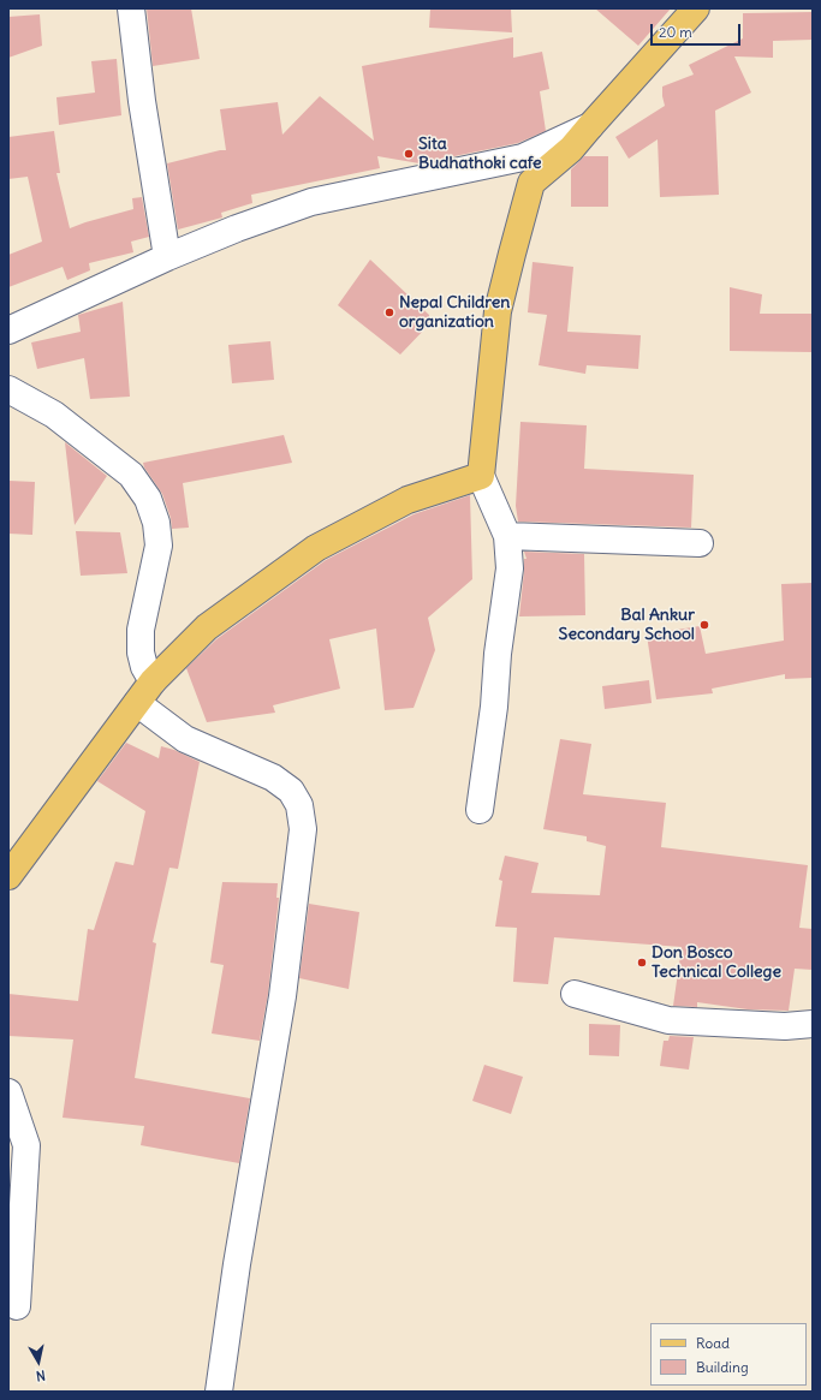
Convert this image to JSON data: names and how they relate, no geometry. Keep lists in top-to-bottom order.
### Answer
{
  "places": [
    "Sita Budhathoki cafe",
    "Nepal Children organization",
    "Bal Ankur Secondary School",
    "Don Bosco Technical College"
  ],
  "legend": ["Road", "Building"],
  "scale_bar": "20 m",
  "north": "bottom"
}
